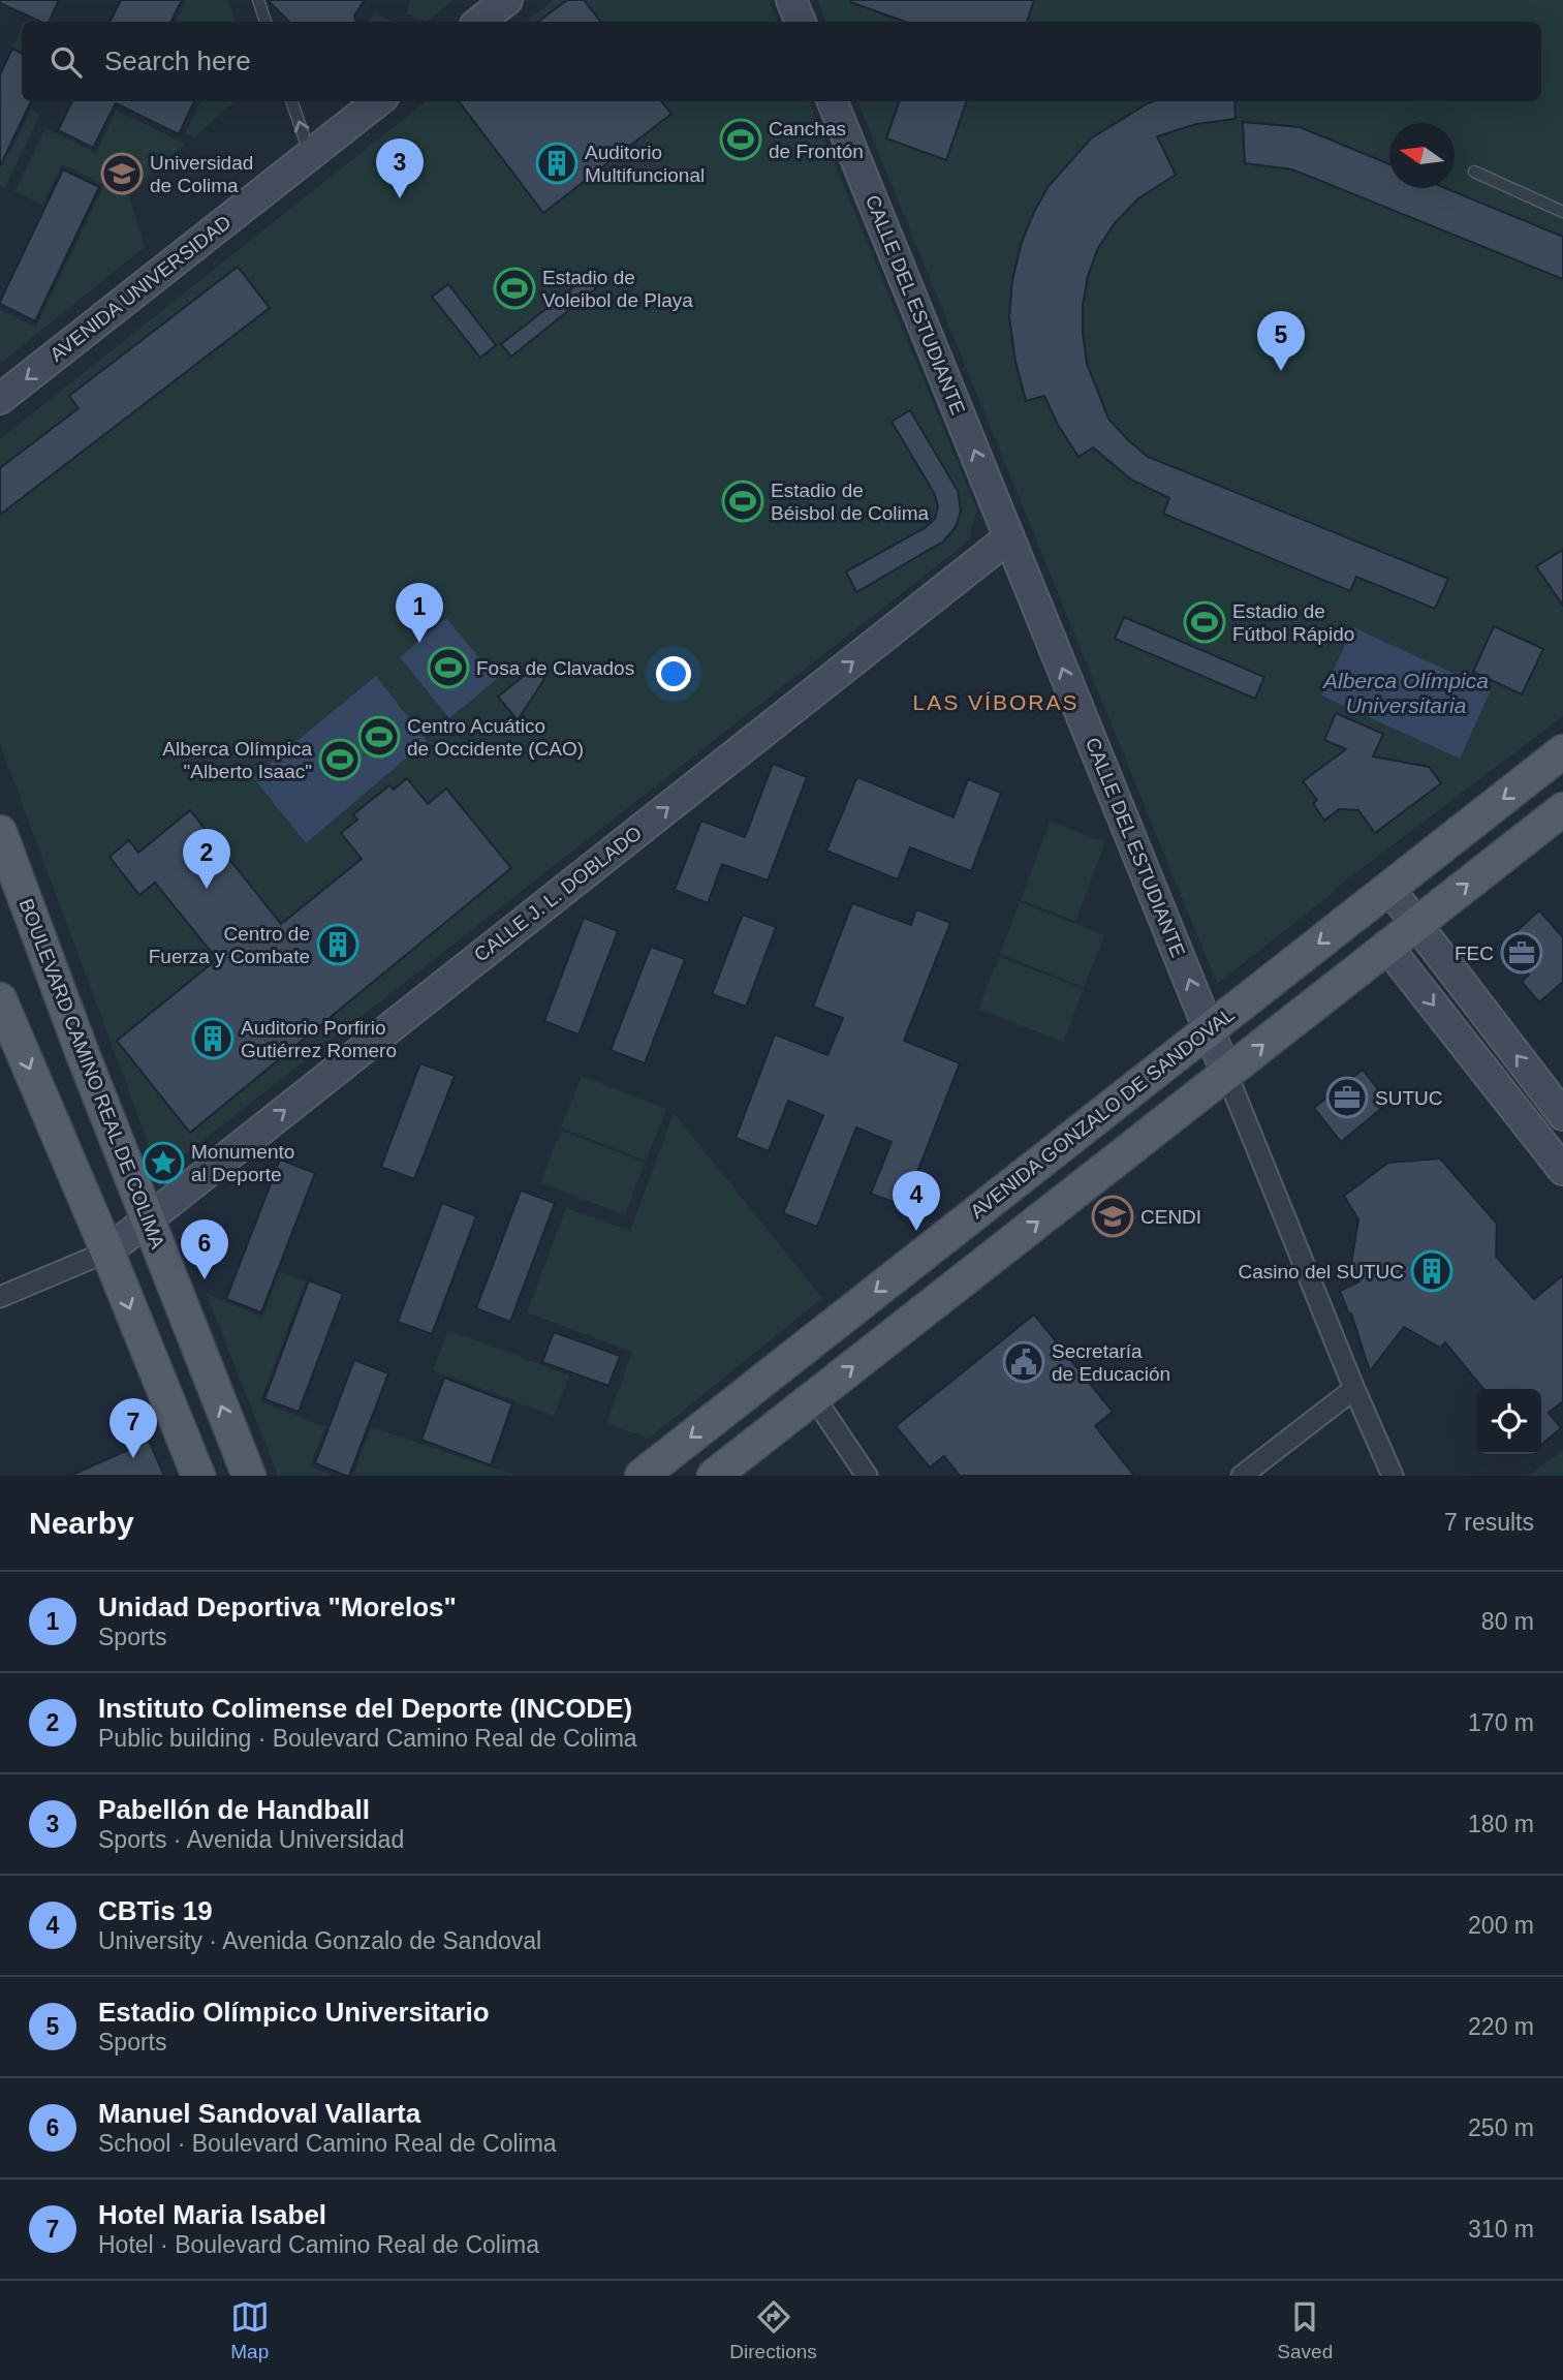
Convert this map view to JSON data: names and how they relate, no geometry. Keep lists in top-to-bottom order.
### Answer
{
  "streets": {
    "main road": ["BOULEVARD CAMINO REAL DE COLIMA", "AVENIDA GONZALO DE SANDOVAL"],
    "street": ["AVENIDA UNIVERSIDAD", "CALLE DEL ESTUDIANTE", "CALLE J. L. DOBLADO"]
  },
  "crossings": [
    ["CALLE DEL ESTUDIANTE", "CALLE J. L. DOBLADO"],
    ["CALLE DEL ESTUDIANTE", "AVENIDA GONZALO DE SANDOVAL"],
    ["CALLE J. L. DOBLADO", "BOULEVARD CAMINO REAL DE COLIMA"]
  ],
  "one_way": ["AVENIDA UNIVERSIDAD", "CALLE DEL ESTUDIANTE", "CALLE J. L. DOBLADO"],
  "districts": ["LAS VÍBORAS"],
  "water": ["Alberca Olímpica Universitaria"],
  "places": {
    "sports": [
      "Canchas de Frontón",
      "Estadio de Voleibol de Playa",
      "Estadio de Béisbol de Colima",
      "Estadio de Fútbol Rápido",
      "Fosa de Clavados",
      "Centro Acuático de Occidente (CAO)",
      "Alberca Olímpica \"Alberto Isaac\""
    ],
    "building": [
      "Auditorio Multifuncional",
      "Centro de Fuerza y Combate",
      "Auditorio Porfirio Gutiérrez Romero",
      "Casino del SUTUC"
    ],
    "school or university": ["Universidad de Colima", "CENDI"],
    "office": ["FEC", "SUTUC"],
    "place": ["Monumento al Deporte"],
    "public building": ["Secretaría de Educación"]
  },
  "north": "left",
  "page": {
    "search": "Search here",
    "pins": [
      "3",
      "5",
      "1",
      "2",
      "4",
      "6",
      "7"
    ],
    "heading": ["Nearby", "7 results"],
    "list": [
      {
        "mark": "1",
        "name": "Unidad Deportiva \"Morelos\"",
        "note": "Sports",
        "value": "80 m"
      },
      {
        "mark": "2",
        "name": "Instituto Colimense del Deporte (INCODE)",
        "note": "Public building · Boulevard Camino Real de Colima",
        "value": "170 m"
      },
      {
        "mark": "3",
        "name": "Pabellón de Handball",
        "note": "Sports · Avenida Universidad",
        "value": "180 m"
      },
      {
        "mark": "4",
        "name": "CBTis 19",
        "note": "University · Avenida Gonzalo de Sandoval",
        "value": "200 m"
      },
      {
        "mark": "5",
        "name": "Estadio Olímpico Universitario",
        "note": "Sports",
        "value": "220 m"
      },
      {
        "mark": "6",
        "name": "Manuel Sandoval Vallarta",
        "note": "School · Boulevard Camino Real de Colima",
        "value": "250 m"
      },
      {
        "mark": "7",
        "name": "Hotel Maria Isabel",
        "note": "Hotel · Boulevard Camino Real de Colima",
        "value": "310 m"
      }
    ],
    "nav": ["Map", "Directions", "Saved"]
  }
}
